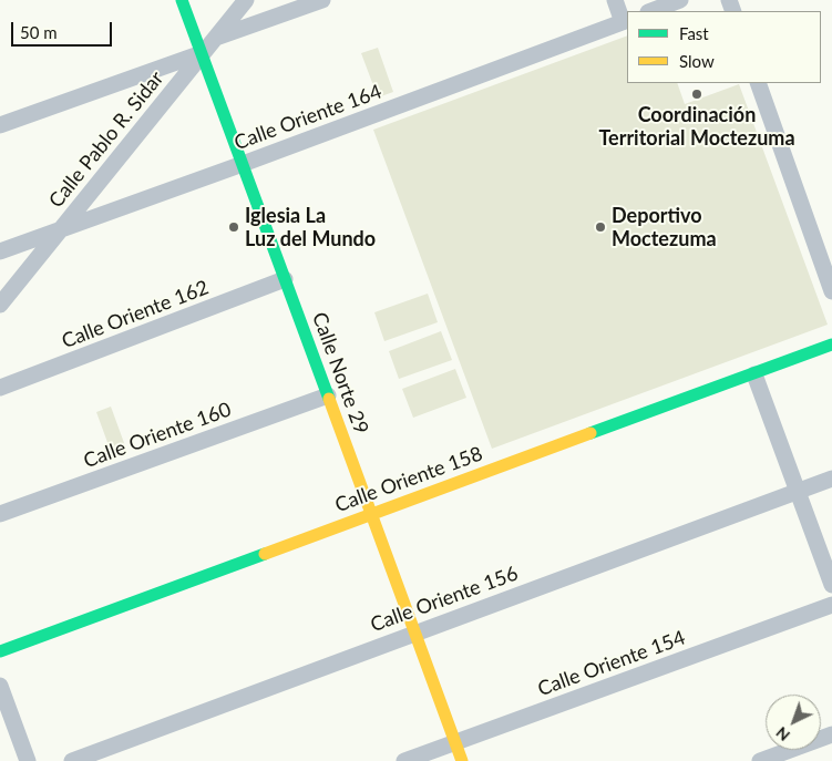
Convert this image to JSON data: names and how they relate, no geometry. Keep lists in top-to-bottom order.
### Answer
{
  "streets": {
    "street": [
      "Calle Oriente 164",
      "Calle Pablo R. Sidar",
      "Calle Oriente 162",
      "Calle Norte 29",
      "Calle Oriente 160",
      "Calle Oriente 158",
      "Calle Oriente 156",
      "Calle Oriente 154"
    ]
  },
  "crossings": [
    ["Calle Oriente 164", "Calle Pablo R. Sidar"],
    ["Calle Oriente 164", "Calle Norte 29"],
    ["Calle Pablo R. Sidar", "Calle Norte 29"],
    ["Calle Oriente 162", "Calle Norte 29"],
    ["Calle Norte 29", "Calle Oriente 160"],
    ["Calle Norte 29", "Calle Oriente 158"],
    ["Calle Norte 29", "Calle Oriente 156"],
    ["Calle Norte 29", "Calle Oriente 154"]
  ],
  "places": ["Coordinación Territorial Moctezuma", "Iglesia La Luz del Mundo", "Deportivo Moctezuma"],
  "legend": ["Fast", "Slow"],
  "scale_bar": "50 m",
  "north": "bottom left"
}
